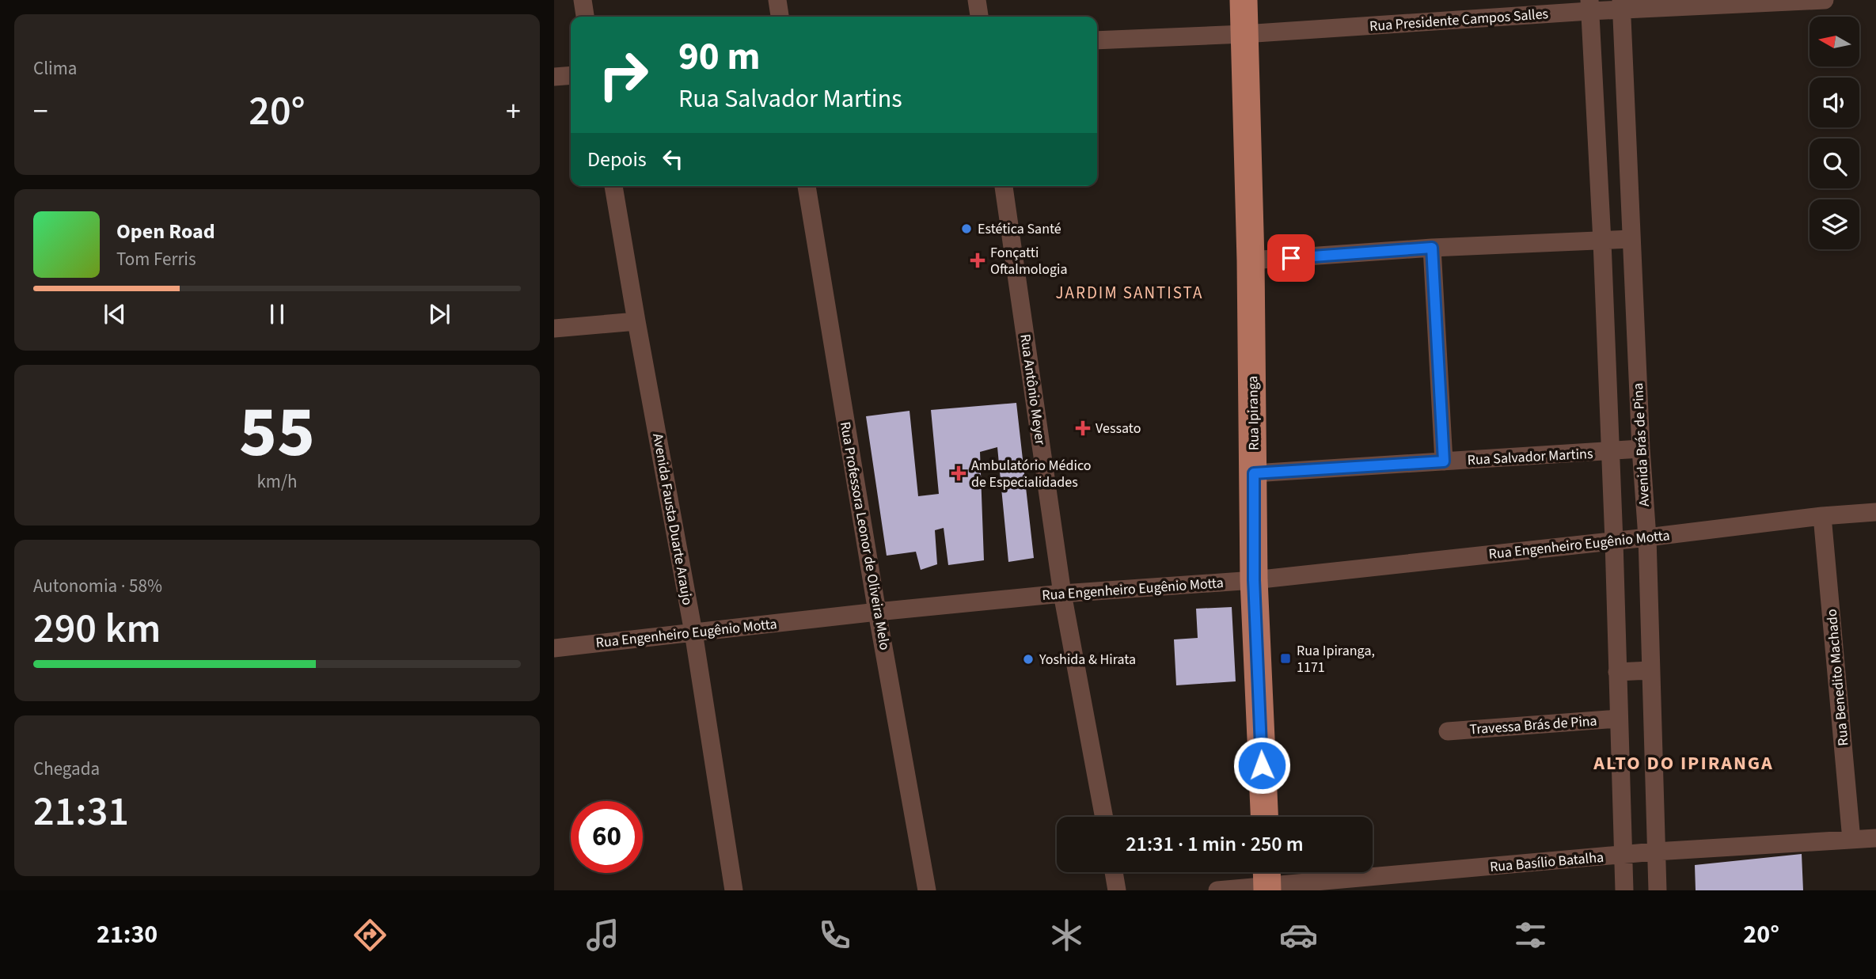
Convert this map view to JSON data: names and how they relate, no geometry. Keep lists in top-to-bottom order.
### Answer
{
  "streets": {
    "main road": ["Rua Ipiranga"],
    "street": [
      "Rua Presidente Campos Salles",
      "Rua Antônio Meyer",
      "Avenida Brás de Pina",
      "Rua Salvador Martins",
      "Avenida Fausta Duarte Araujo",
      "Rua Professora Leonor de Oliveira Melo",
      "Rua Engenheiro Eugênio Motta",
      "Rua Benedito Machado",
      "Travessa Brás de Pina",
      "Rua Basílio Batalha"
    ]
  },
  "crossings": [
    ["Rua Presidente Campos Salles", "Rua Ipiranga"],
    ["Rua Presidente Campos Salles", "Avenida Brás de Pina"],
    ["Rua Antônio Meyer", "Rua Engenheiro Eugênio Motta"],
    ["Rua Ipiranga", "Rua Salvador Martins"],
    ["Rua Ipiranga", "Rua Engenheiro Eugênio Motta"],
    ["Avenida Brás de Pina", "Rua Salvador Martins"],
    ["Avenida Brás de Pina", "Rua Engenheiro Eugênio Motta"],
    ["Avenida Brás de Pina", "Rua Basílio Batalha"],
    ["Avenida Fausta Duarte Araujo", "Rua Engenheiro Eugênio Motta"],
    ["Rua Professora Leonor de Oliveira Melo", "Rua Engenheiro Eugênio Motta"],
    ["Rua Engenheiro Eugênio Motta", "Rua Benedito Machado"],
    ["Rua Benedito Machado", "Rua Basílio Batalha"]
  ],
  "districts": ["JARDIM SANTISTA", "ALTO DO IPIRANGA"],
  "places": {
    "other": ["Estética Santé", "Yoshida & Hirata"],
    "health": ["Fonçatti Oftalmologia", "Vessato", "Ambulatório Médico de Especialidades"],
    "transit": ["Rua Ipiranga, 1171"]
  },
  "north": "left",
  "page": {
    "tile": [
      "Clima",
      ["55", "km/h"],
      ["Autonomia · 58%", "290 km"],
      ["Chegada", "21:31"]
    ],
    "turn": ["90 m", "Rua Salvador Martins"],
    "heat": ["−", "20°", "+"],
    "then": "Depois",
    "song": ["Open Road", "Tom Ferris"],
    "limit": "60",
    "trip": "21:31 · 1 min · 250 m",
    "tabs": ["21:30", "20°"]
  }
}
